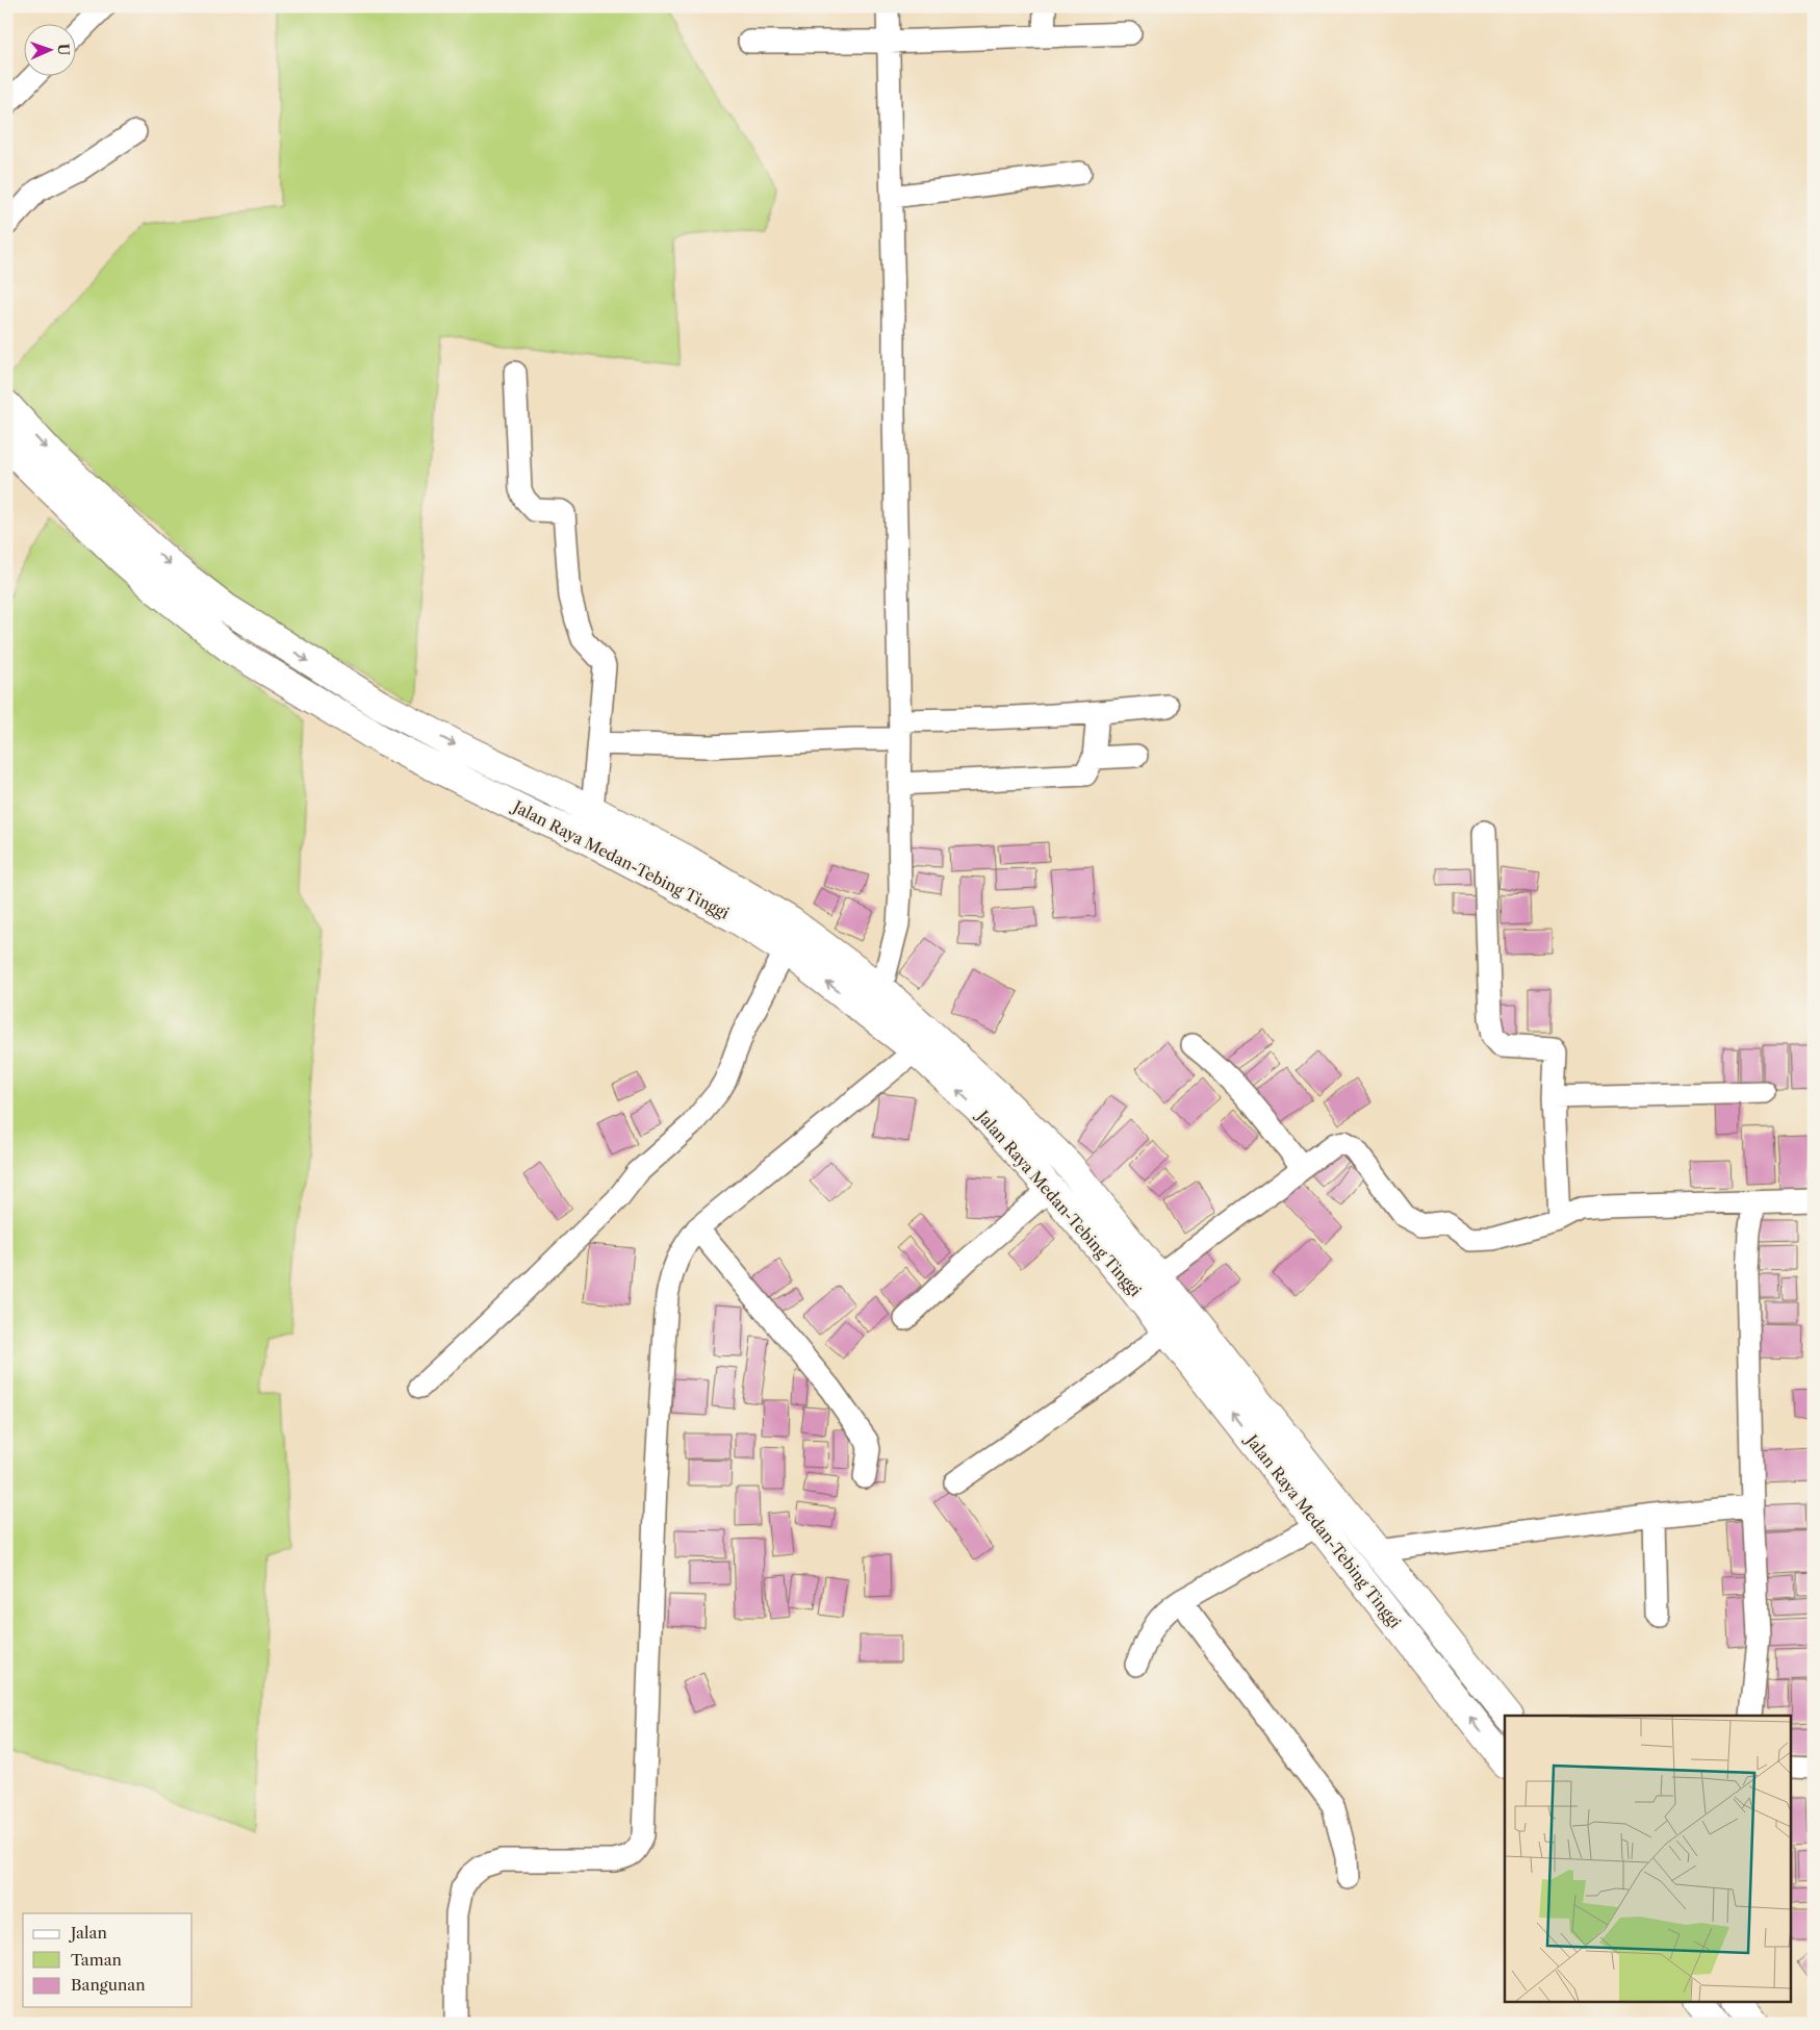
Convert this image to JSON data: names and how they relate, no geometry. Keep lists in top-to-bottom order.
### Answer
{
  "streets": {
    "highway": ["Jalan Raya Medan-Tebing Tinggi"]
  },
  "legend": ["Jalan", "Taman", "Bangunan"],
  "north": "right"
}
